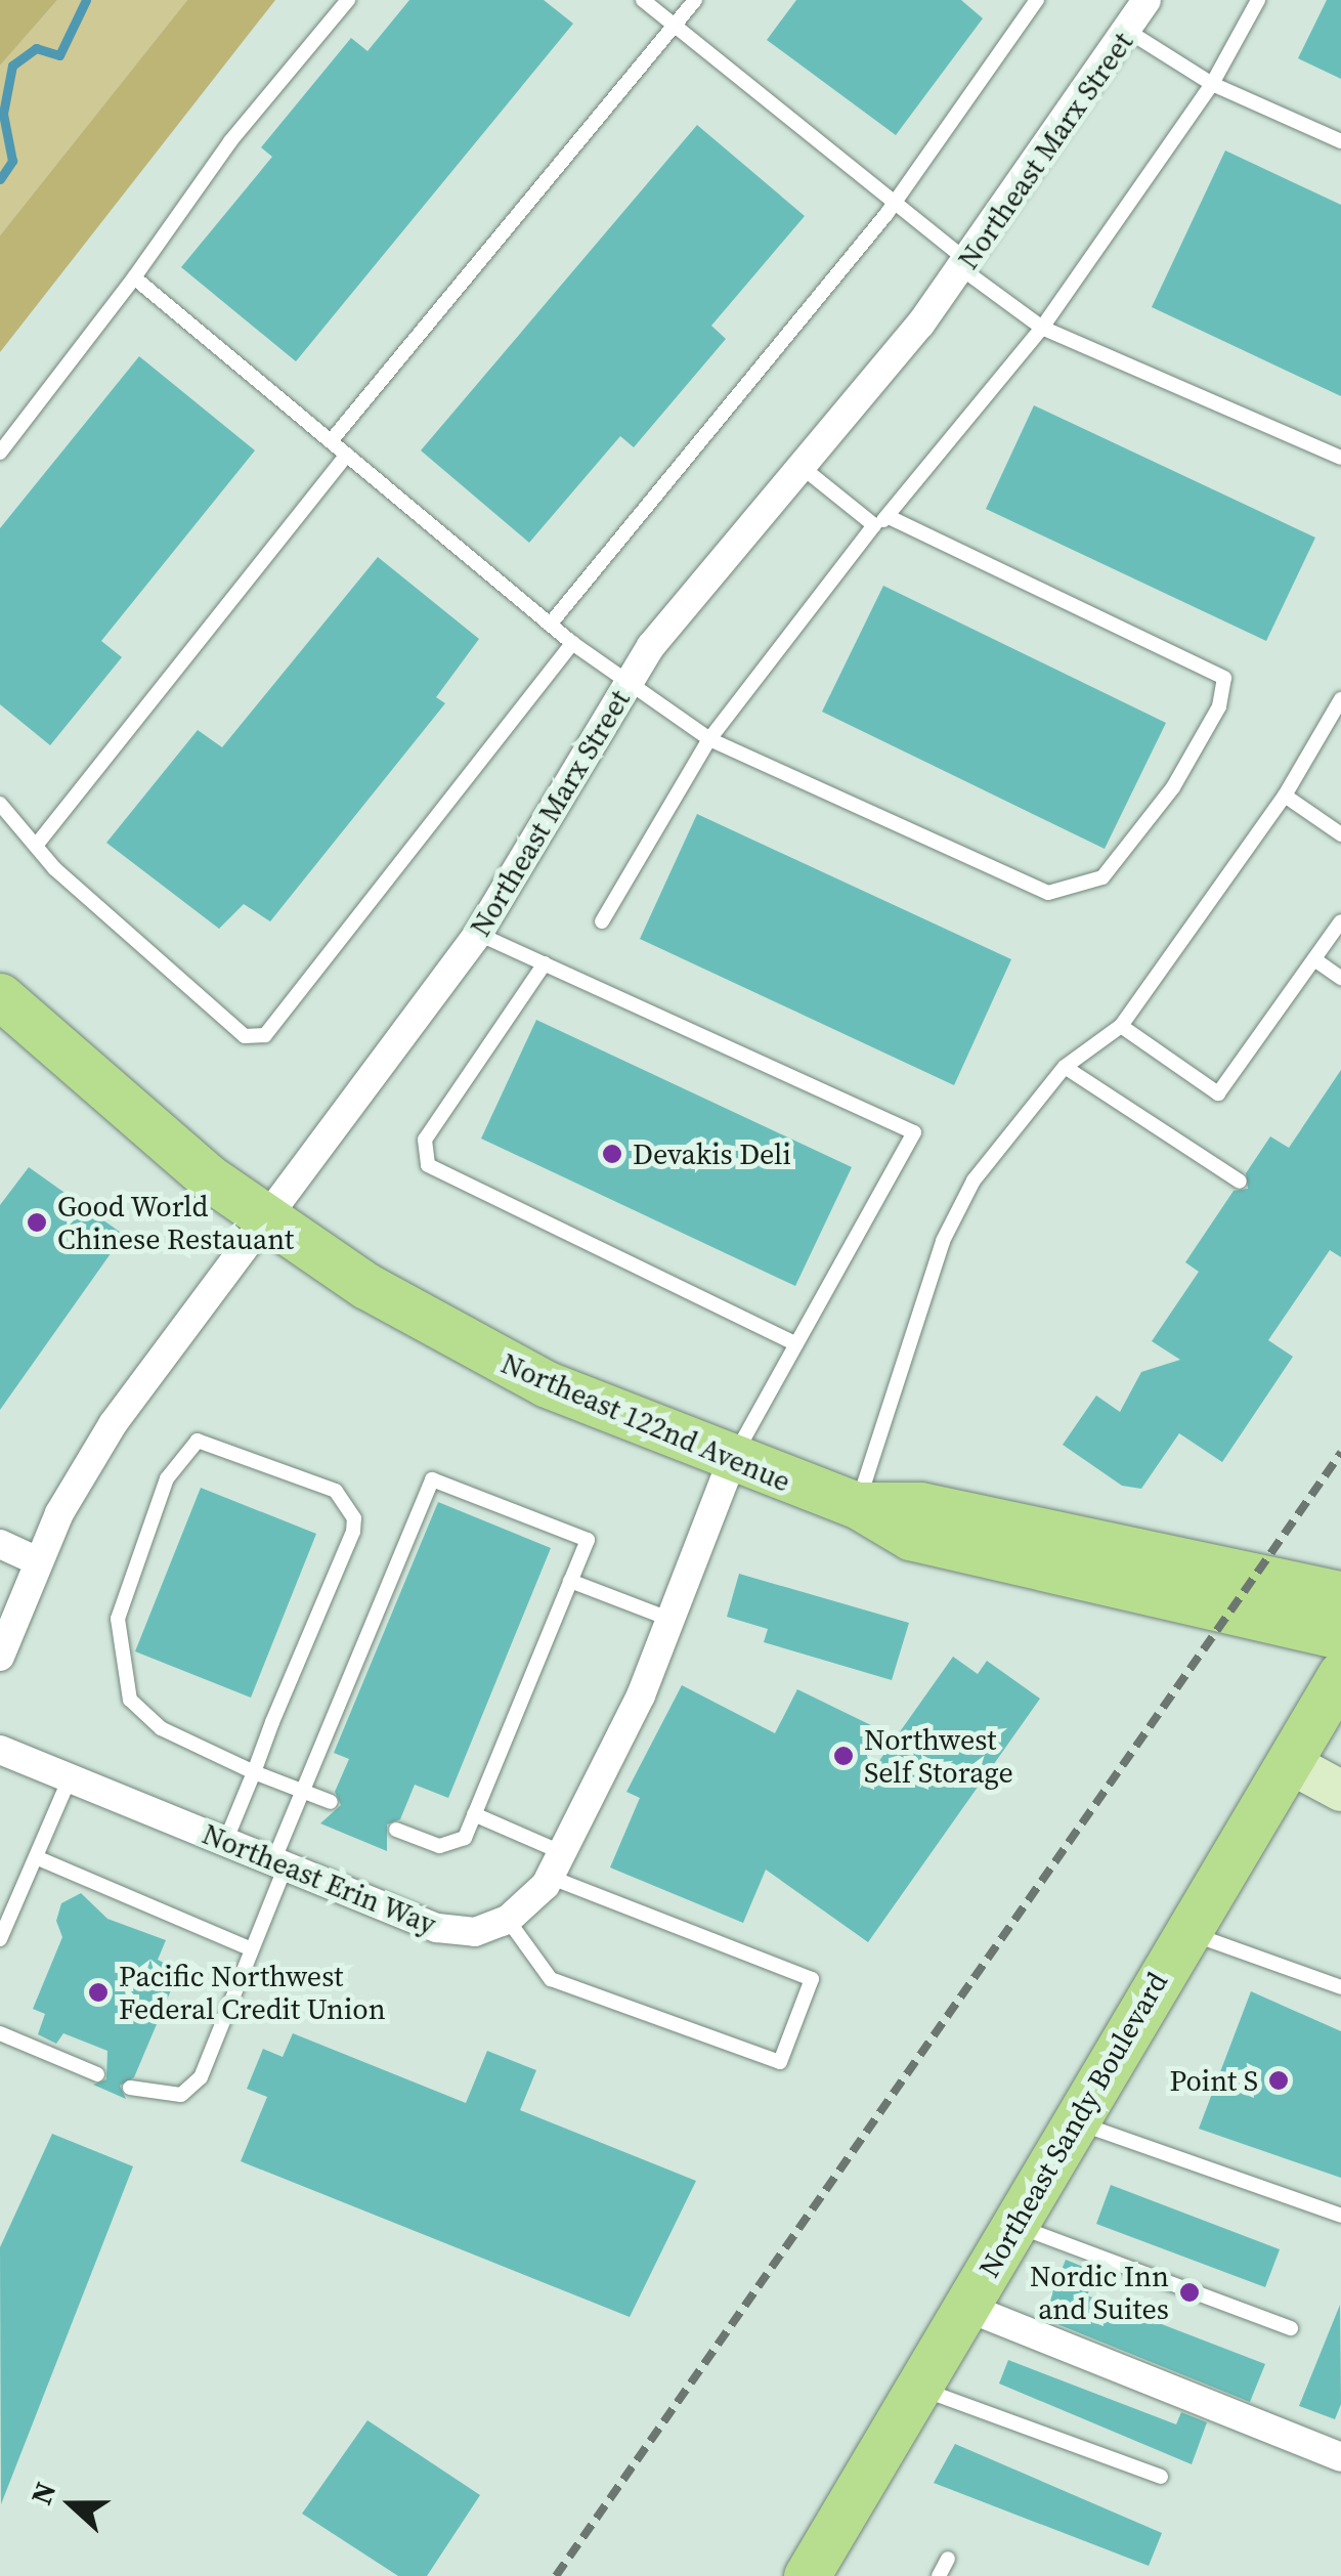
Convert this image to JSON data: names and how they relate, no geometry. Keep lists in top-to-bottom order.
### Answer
{
  "streets": {
    "main road": ["Northeast 122nd Avenue", "Northeast Sandy Boulevard"],
    "street": ["Northeast Marx Street", "Northeast Erin Way"]
  },
  "crossings": [
    ["Northeast Marx Street", "Northeast 122nd Avenue"]
  ],
  "places": [
    "Devakis Deli",
    "Good World Chinese Restauant",
    "Northwest Self Storage",
    "Pacific Northwest Federal Credit Union",
    "Point S",
    "Nordic Inn and Suites"
  ],
  "north": "left"
}
